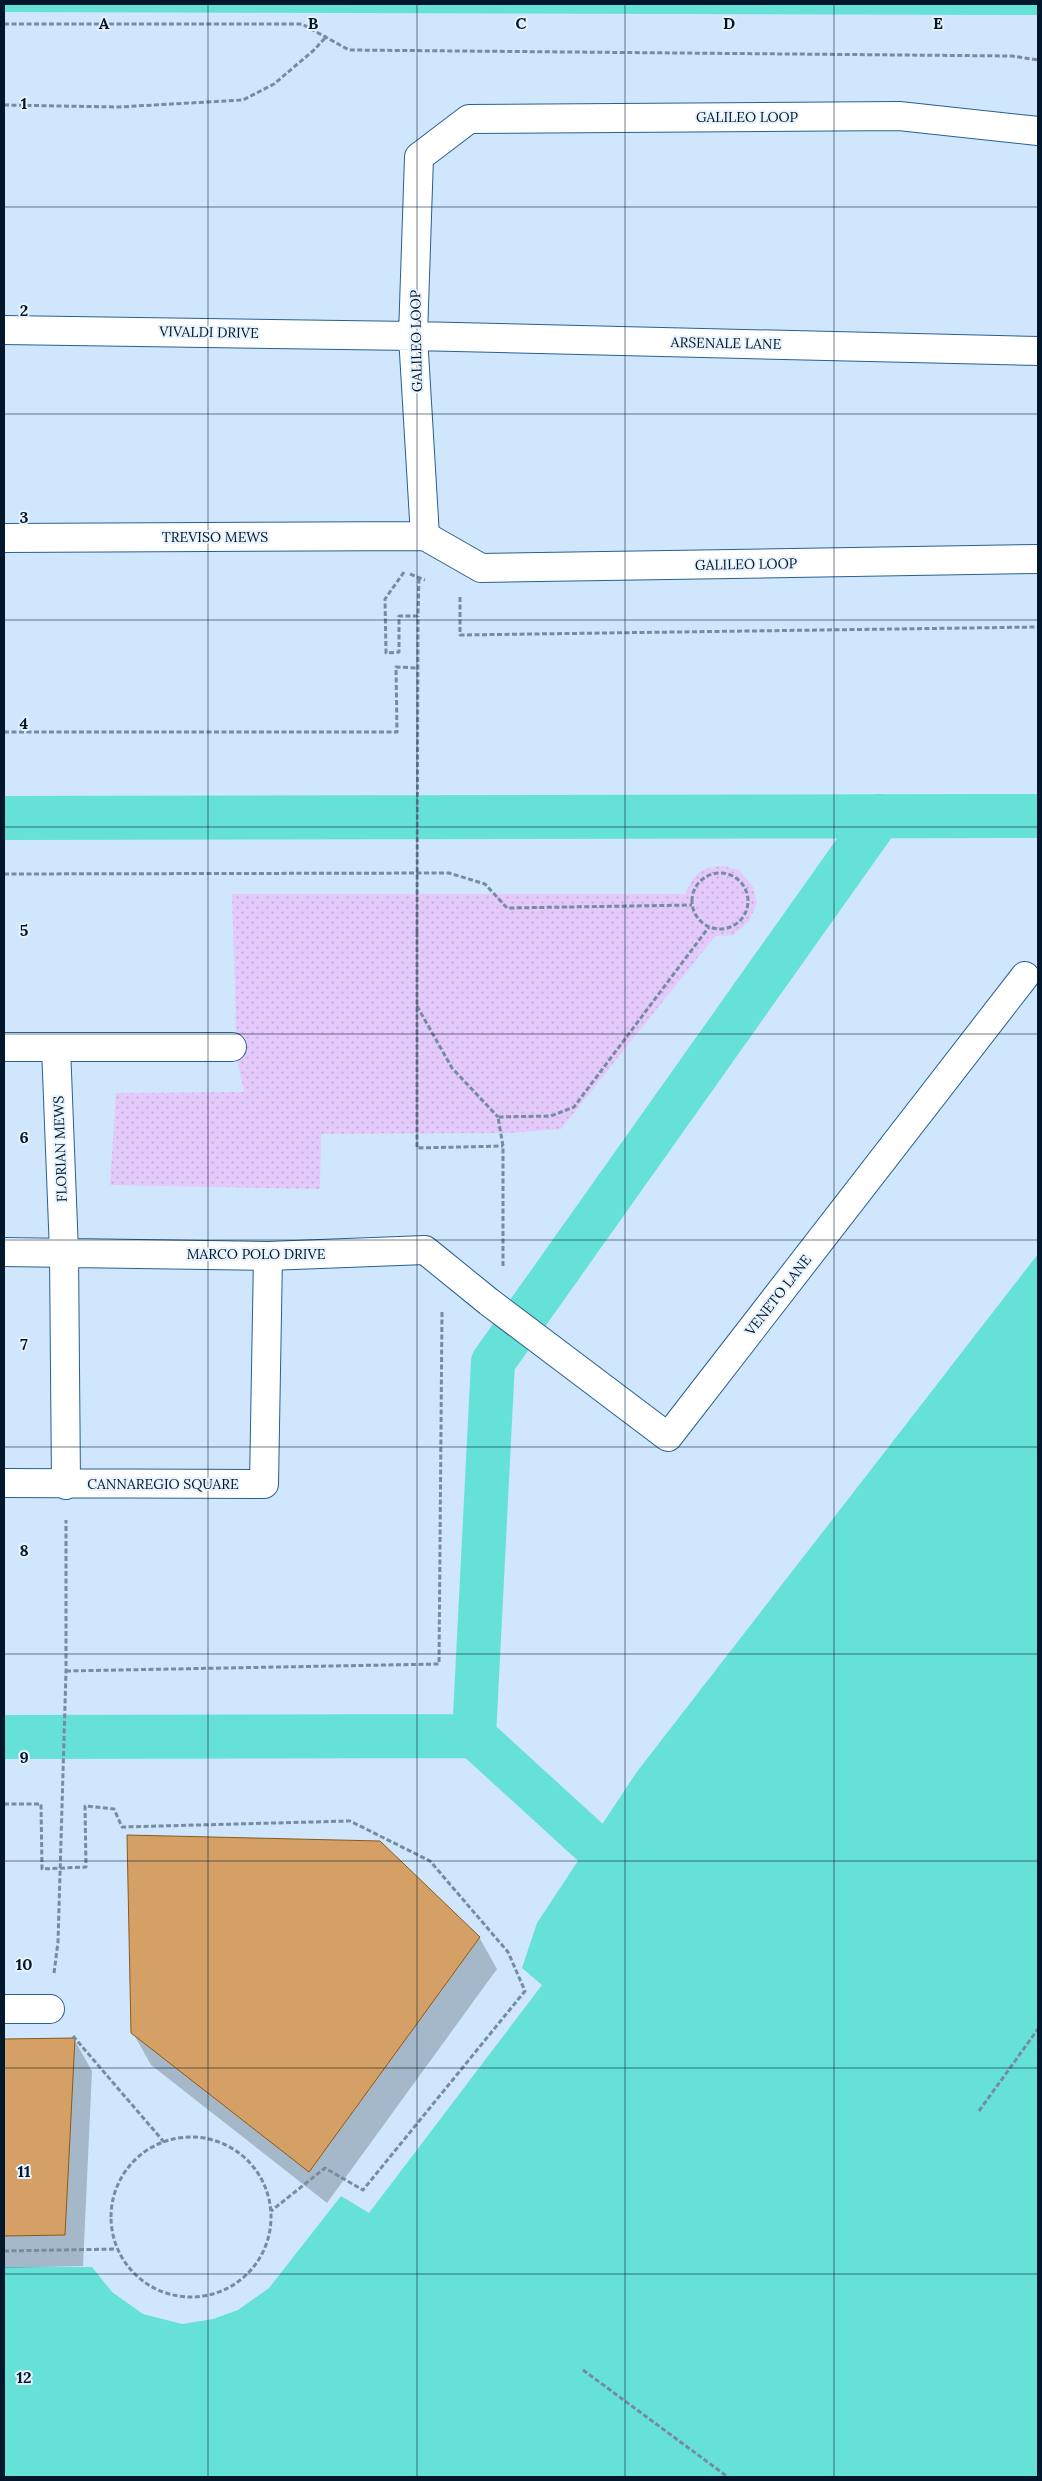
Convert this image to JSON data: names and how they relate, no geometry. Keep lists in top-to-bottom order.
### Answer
{
  "streets": {
    "street": [
      "GALILEO LOOP",
      "VIVALDI DRIVE",
      "ARSENALE LANE",
      "TREVISO MEWS",
      "FLORIAN MEWS",
      "MARCO POLO DRIVE",
      "VENETO LANE",
      "CANNAREGIO SQUARE"
    ]
  },
  "crossings": [
    ["GALILEO LOOP", "VIVALDI DRIVE"],
    ["GALILEO LOOP", "ARSENALE LANE"],
    ["GALILEO LOOP", "TREVISO MEWS"],
    ["VIVALDI DRIVE", "ARSENALE LANE"],
    ["FLORIAN MEWS", "MARCO POLO DRIVE"],
    ["MARCO POLO DRIVE", "VENETO LANE"],
    ["MARCO POLO DRIVE", "CANNAREGIO SQUARE"]
  ],
  "grid": {
    "columns": [
      "A",
      "B",
      "C",
      "D",
      "E"
    ],
    "rows": [
      "1",
      "2",
      "3",
      "4",
      "5",
      "6",
      "7",
      "8",
      "9",
      "10",
      "11",
      "12"
    ]
  }
}
